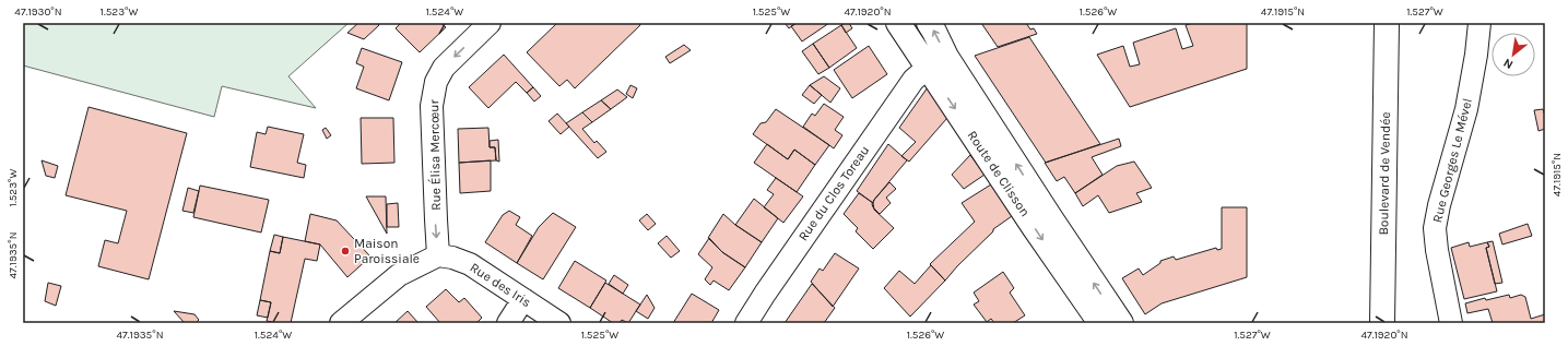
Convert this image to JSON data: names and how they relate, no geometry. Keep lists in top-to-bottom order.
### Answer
{
  "streets": {
    "main road": ["Route de Clisson", "Boulevard de Vendée"],
    "street": [
      "Rue Élisa Mercœur",
      "Rue Georges Le Mével",
      "Rue du Clos Toreau",
      "Rue des Iris"
    ]
  },
  "crossings": [
    ["Rue Élisa Mercœur", "Rue des Iris"],
    ["Route de Clisson", "Rue du Clos Toreau"]
  ],
  "one_way": ["Rue Élisa Mercœur"],
  "places": ["Maison Paroissiale"],
  "north": "bottom left",
  "coordinates": [
    "47.1930°N",
    "1.523°W",
    "1.524°W",
    "1.525°W",
    "47.1920°N",
    "1.526°W",
    "47.1915°N",
    "1.527°W",
    "47.1935°N"
  ]
}
